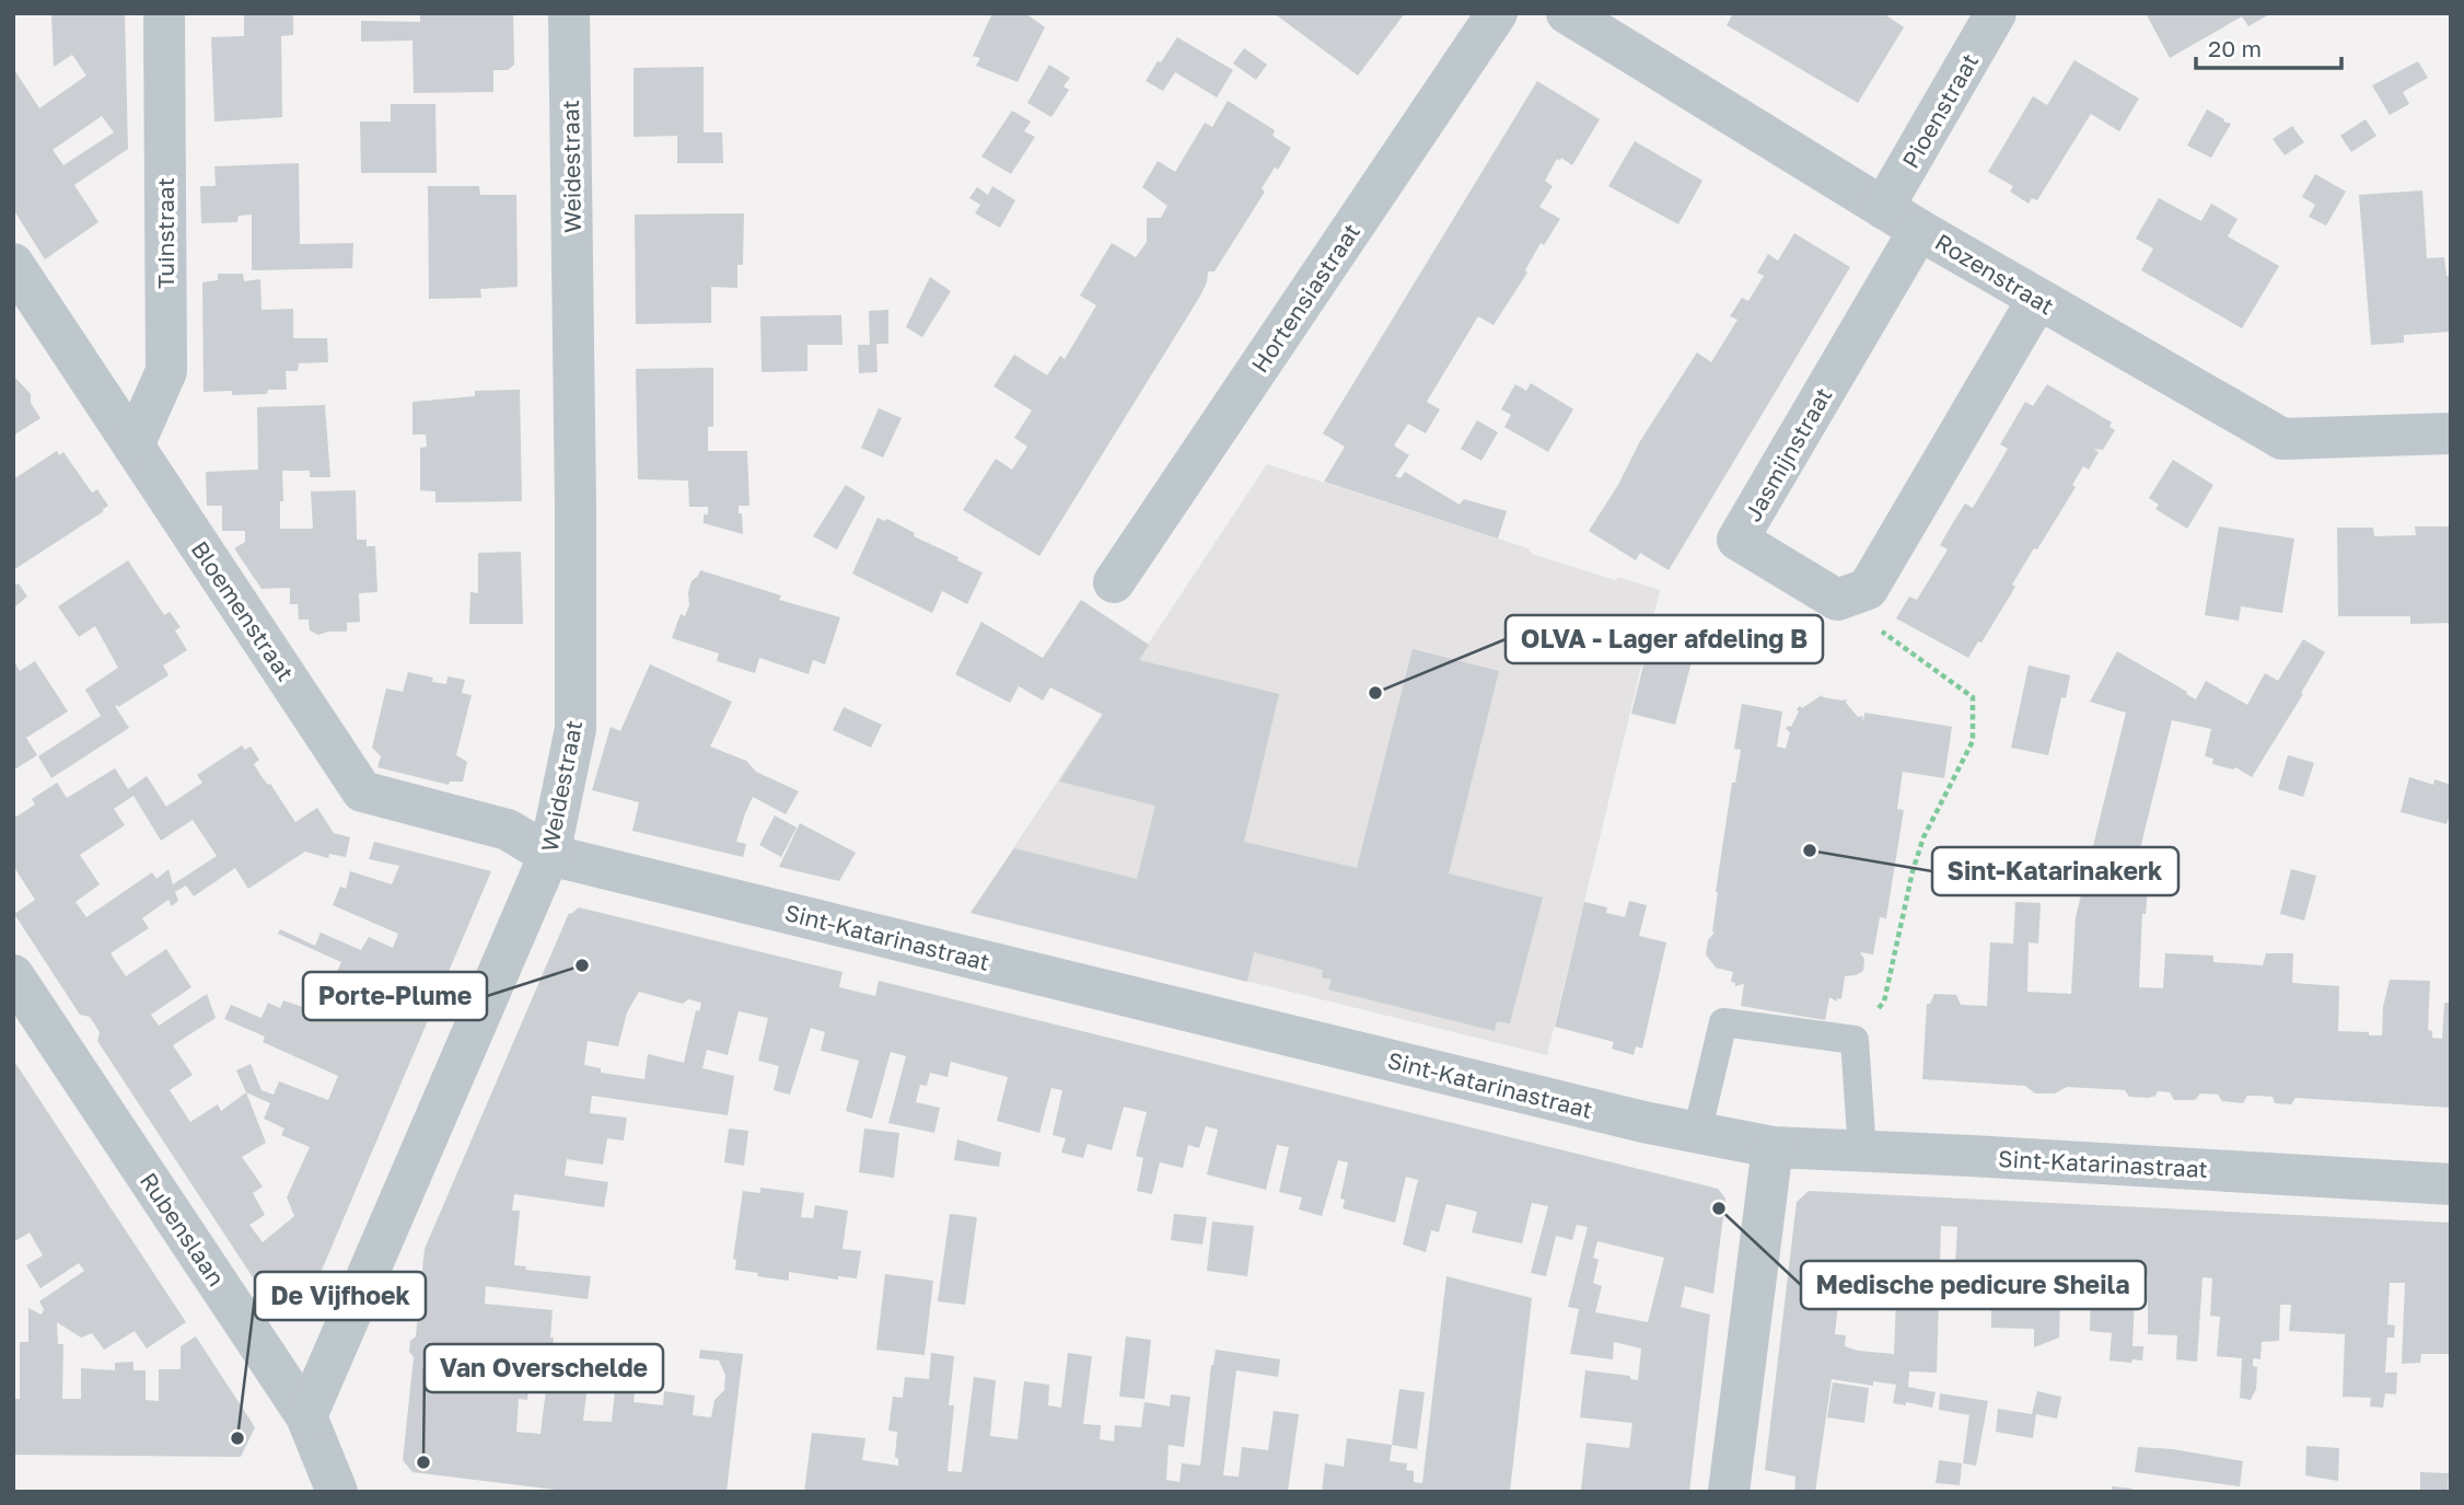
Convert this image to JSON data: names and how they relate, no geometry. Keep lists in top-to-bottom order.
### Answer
{
  "streets": {
    "street": [
      "Pioenstraat",
      "Weidestraat",
      "Tuinstraat",
      "Rozenstraat",
      "Hortensiastraat",
      "Jasmijnstraat",
      "Bloemenstraat",
      "Sint-Katarinastraat",
      "Rubenslaan"
    ]
  },
  "crossings": [
    ["Pioenstraat", "Rozenstraat"],
    ["Weidestraat", "Bloemenstraat"],
    ["Weidestraat", "Sint-Katarinastraat"],
    ["Weidestraat", "Rubenslaan"],
    ["Tuinstraat", "Bloemenstraat"],
    ["Rozenstraat", "Jasmijnstraat"],
    ["Bloemenstraat", "Sint-Katarinastraat"]
  ],
  "places": [
    "OLVA - Lager afdeling B",
    "Sint-Katarinakerk",
    "Porte-Plume",
    "Medische pedicure Sheila",
    "De Vijfhoek",
    "Van Overschelde"
  ],
  "scale_bar": "20 m"
}
